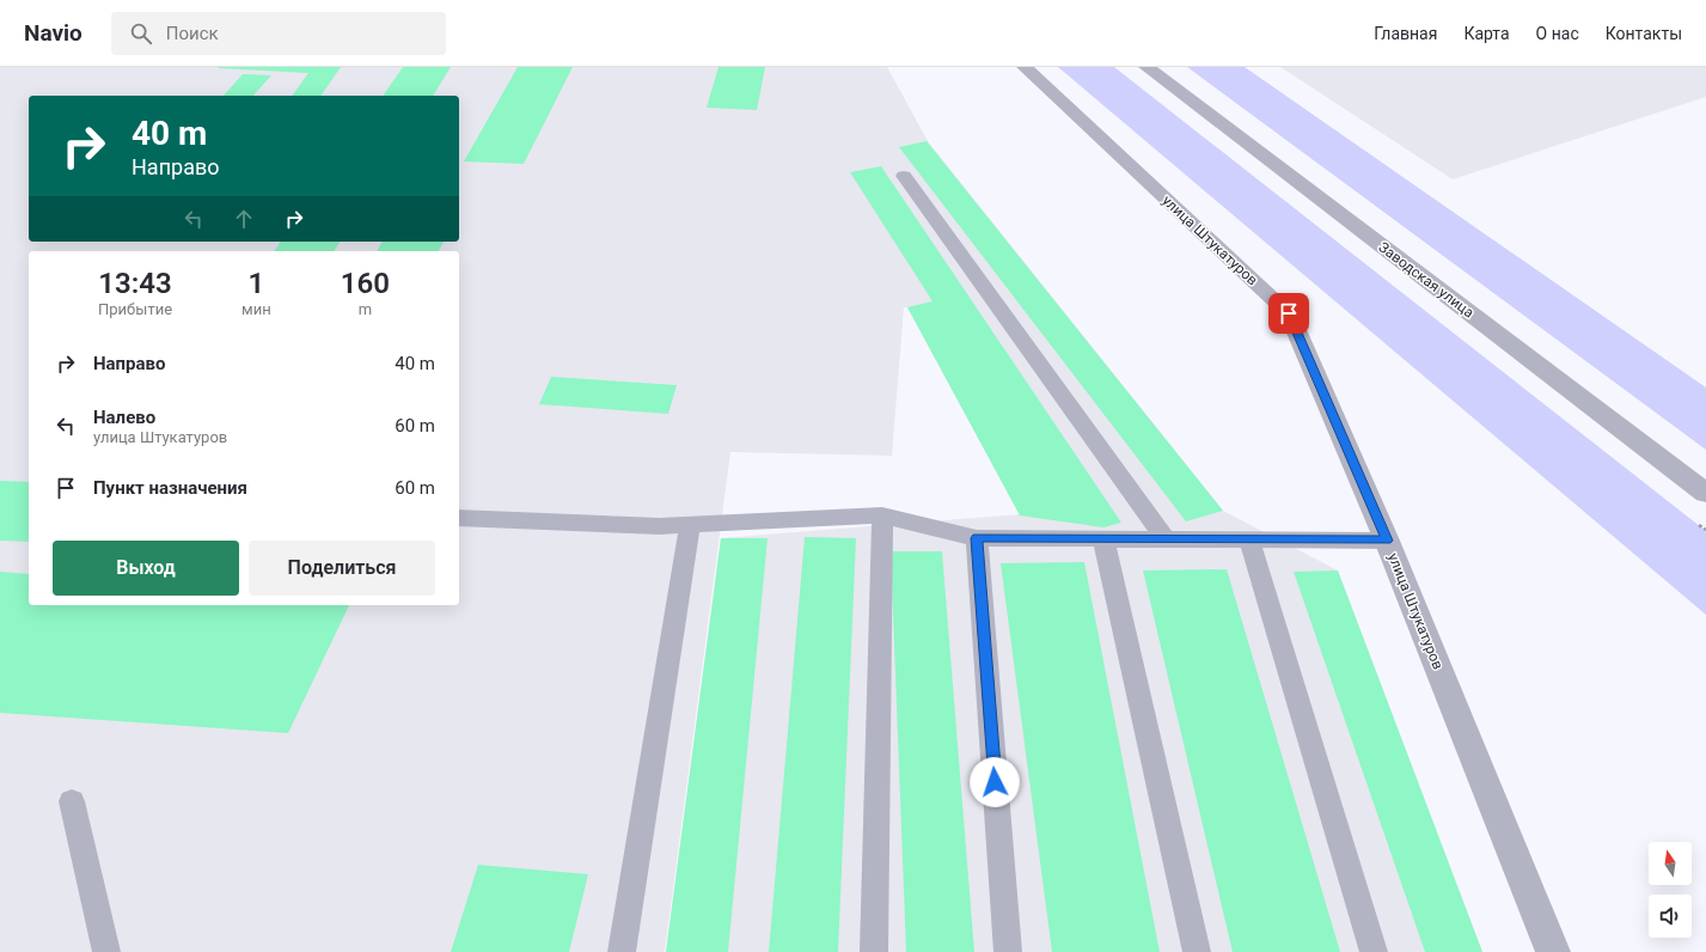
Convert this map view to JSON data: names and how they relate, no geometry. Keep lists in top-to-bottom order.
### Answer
{
  "streets": {
    "street": ["улица Штукатуров", "Заводская улица"]
  },
  "north": "top",
  "page": {
    "header": "Navio",
    "search": "Поиск",
    "nav": [
      "Главная",
      "Карта",
      "О нас",
      "Контакты"
    ],
    "turn": ["40 m", "Направо"],
    "eta": [
      "13:43",
      "Прибытие",
      "1",
      "мин",
      "160",
      "m"
    ],
    "list": [
      {
        "name": "Направо",
        "value": "40 m"
      },
      {
        "name": "Налево",
        "note": "улица Штукатуров",
        "value": "60 m"
      },
      {
        "name": "Пункт назначения",
        "value": "60 m"
      }
    ],
    "buttons": ["Выход", "Поделиться"]
  }
}
